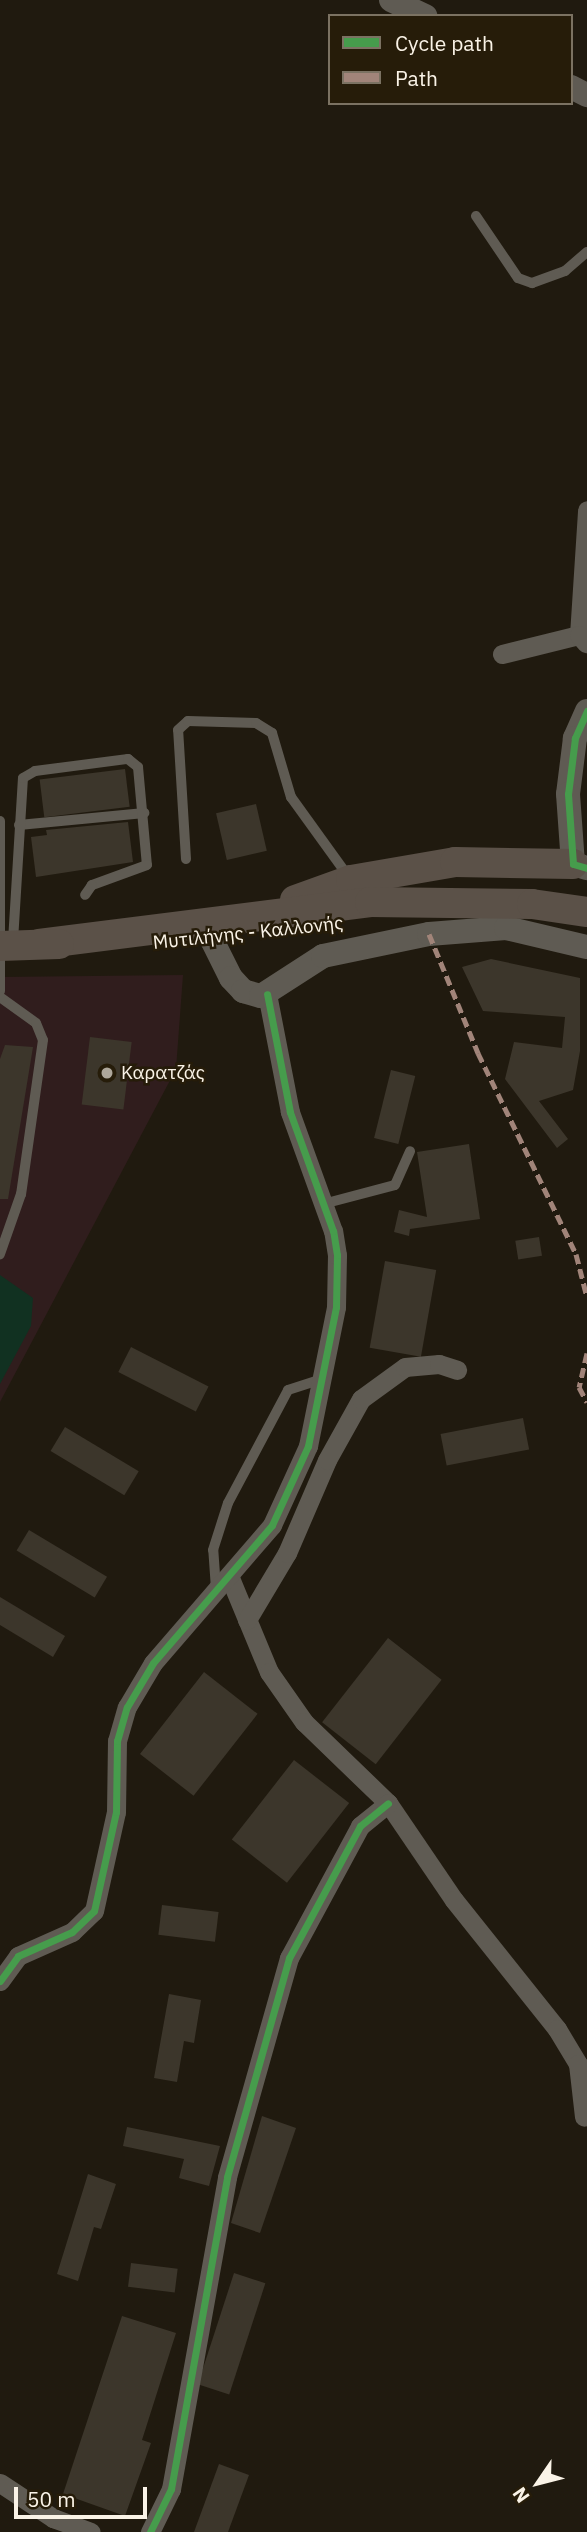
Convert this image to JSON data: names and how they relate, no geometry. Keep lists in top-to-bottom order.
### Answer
{
  "streets": {
    "main road": ["Μυτιλήνης - Καλλονής"]
  },
  "places": ["Καρατζάς"],
  "legend": ["Cycle path", "Path"],
  "scale_bar": "50 m",
  "north": "bottom left"
}
